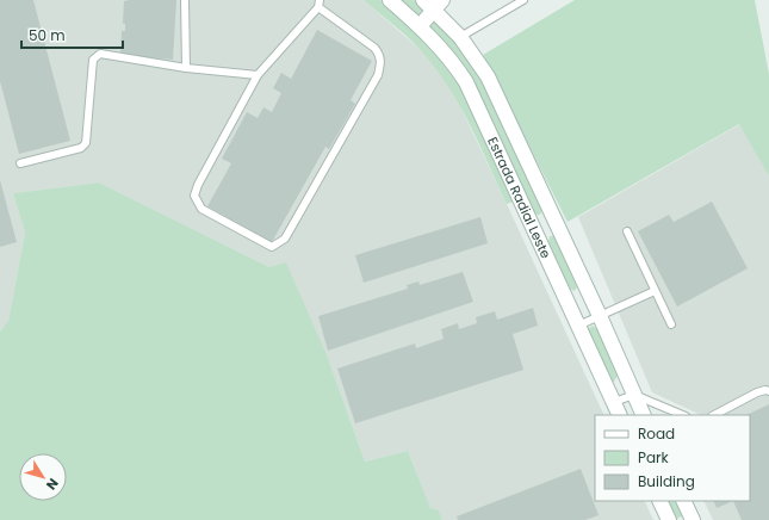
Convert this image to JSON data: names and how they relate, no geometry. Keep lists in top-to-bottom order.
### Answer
{
  "streets": {
    "street": ["Estrada Radial Leste"]
  },
  "legend": ["Road", "Park", "Building"],
  "scale_bar": "50 m",
  "north": "bottom right"
}
